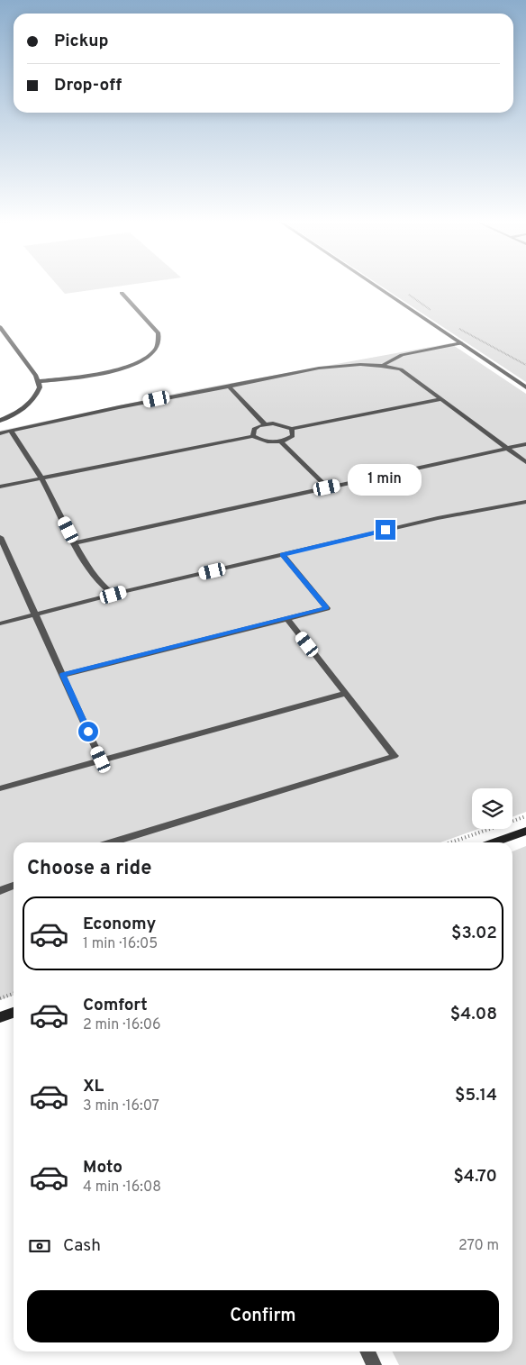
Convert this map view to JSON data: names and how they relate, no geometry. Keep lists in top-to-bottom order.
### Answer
{
  "page": {
    "banner": ["Pickup", "Drop-off"],
    "bubble": "1 min",
    "heading": "Choose a ride",
    "list": [
      {
        "name": "Economy",
        "note": "1 min · 16:05",
        "value": "$3.02"
      },
      {
        "name": "Comfort",
        "note": "2 min · 16:06",
        "value": "$4.08"
      },
      {
        "name": "XL",
        "note": "3 min · 16:07",
        "value": "$5.14"
      },
      {
        "name": "Moto",
        "note": "4 min · 16:08",
        "value": "$4.70"
      }
    ],
    "pay": ["Cash", "270 m"],
    "buttons": "Confirm"
  }
}
